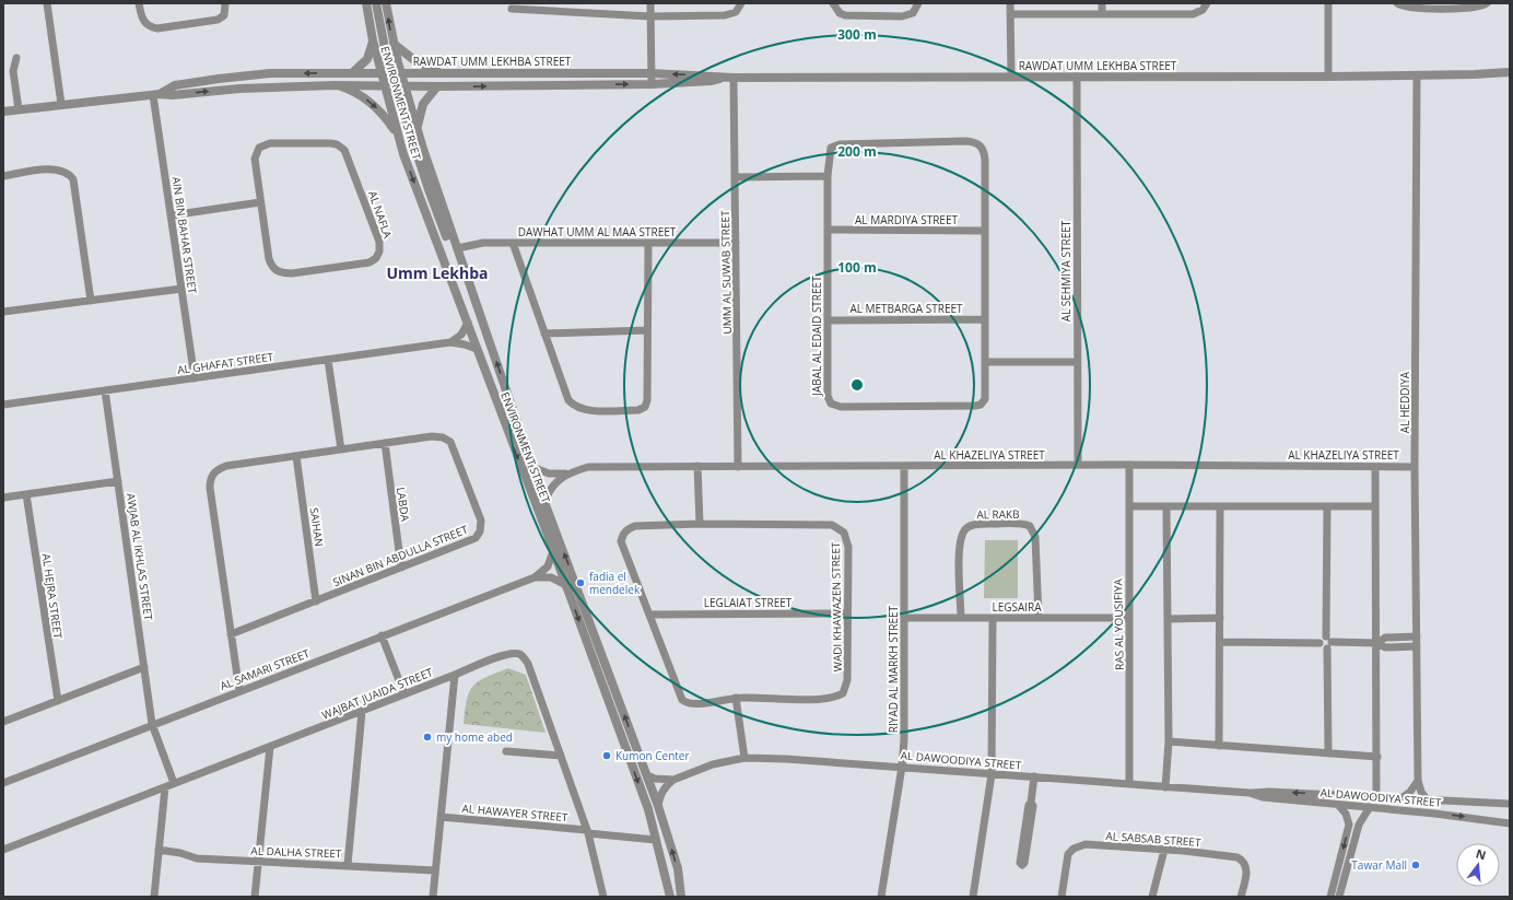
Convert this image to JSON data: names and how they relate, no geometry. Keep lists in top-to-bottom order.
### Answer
{
  "streets": {
    "street": [
      "RAWDAT UMM LEKHBA STREET",
      "ENVIRONMENT STREET",
      "AL NAFLA",
      "AL MARDIYA STREET",
      "DAWHAT UMM AL MAA STREET",
      "AIN BIN BAHAR STREET",
      "AL SEHMIYA STREET",
      "UMM AL SUWAB STREET",
      "AL METBARGA STREET",
      "JABAL AL EDAID STREET",
      "AL GHAFAT STREET",
      "AL HEDDIYA",
      "AL KHAZELIYA STREET",
      "LABDA",
      "AL RAKB",
      "SAIHAN",
      "SINAN BIN ABDULLA STREET",
      "AWJAB AL IKHLAS STREET",
      "AL HEJRA STREET",
      "LEGLAIAT STREET",
      "WADI KHAWAZEN STREET",
      "LEGSAIRA",
      "RAS AL YOUSIFIYA",
      "AL SAMARI STREET",
      "RIYAD AL MARKH STREET",
      "WAJBAT JUAIDA STREET",
      "AL DAWOODIYA STREET",
      "AL HAWAYER STREET",
      "AL SABSAB STREET",
      "AL DALHA STREET"
    ]
  },
  "crossings": [
    ["RAWDAT UMM LEKHBA STREET", "ENVIRONMENT STREET"],
    ["RAWDAT UMM LEKHBA STREET", "AIN BIN BAHAR STREET"],
    ["RAWDAT UMM LEKHBA STREET", "AL SEHMIYA STREET"],
    ["RAWDAT UMM LEKHBA STREET", "UMM AL SUWAB STREET"],
    ["RAWDAT UMM LEKHBA STREET", "AL HEDDIYA"],
    ["ENVIRONMENT STREET", "DAWHAT UMM AL MAA STREET"],
    ["ENVIRONMENT STREET", "AL GHAFAT STREET"],
    ["ENVIRONMENT STREET", "AL KHAZELIYA STREET"],
    ["ENVIRONMENT STREET", "AL SAMARI STREET"],
    ["ENVIRONMENT STREET", "AL DAWOODIYA STREET"],
    ["ENVIRONMENT STREET", "AL HAWAYER STREET"],
    ["AL MARDIYA STREET", "JABAL AL EDAID STREET"],
    ["DAWHAT UMM AL MAA STREET", "UMM AL SUWAB STREET"],
    ["AIN BIN BAHAR STREET", "AL GHAFAT STREET"],
    ["AL SEHMIYA STREET", "AL KHAZELIYA STREET"],
    ["UMM AL SUWAB STREET", "AL KHAZELIYA STREET"],
    ["AL METBARGA STREET", "JABAL AL EDAID STREET"],
    ["AL GHAFAT STREET", "AWJAB AL IKHLAS STREET"],
    ["AL HEDDIYA", "AL KHAZELIYA STREET"],
    ["AL HEDDIYA", "AL DAWOODIYA STREET"],
    ["AL KHAZELIYA STREET", "RAS AL YOUSIFIYA"],
    ["AL KHAZELIYA STREET", "RIYAD AL MARKH STREET"],
    ["LABDA", "SINAN BIN ABDULLA STREET"],
    ["AL RAKB", "LEGSAIRA"],
    ["SAIHAN", "SINAN BIN ABDULLA STREET"],
    ["SINAN BIN ABDULLA STREET", "AL SAMARI STREET"],
    ["AWJAB AL IKHLAS STREET", "AL SAMARI STREET"],
    ["AWJAB AL IKHLAS STREET", "WAJBAT JUAIDA STREET"],
    ["LEGLAIAT STREET", "WADI KHAWAZEN STREET"],
    ["LEGSAIRA", "RAS AL YOUSIFIYA"],
    ["LEGSAIRA", "RIYAD AL MARKH STREET"],
    ["RAS AL YOUSIFIYA", "AL DAWOODIYA STREET"],
    ["RIYAD AL MARKH STREET", "AL DAWOODIYA STREET"],
    ["WAJBAT JUAIDA STREET", "AL HAWAYER STREET"]
  ],
  "districts": ["Umm Lekhba"],
  "places": [
    "fadia el mendelek",
    "my home abed",
    "Kumon Center",
    "Tawar Mall"
  ],
  "north": "top",
  "rings": ["300 m", "200 m", "100 m"]
}
